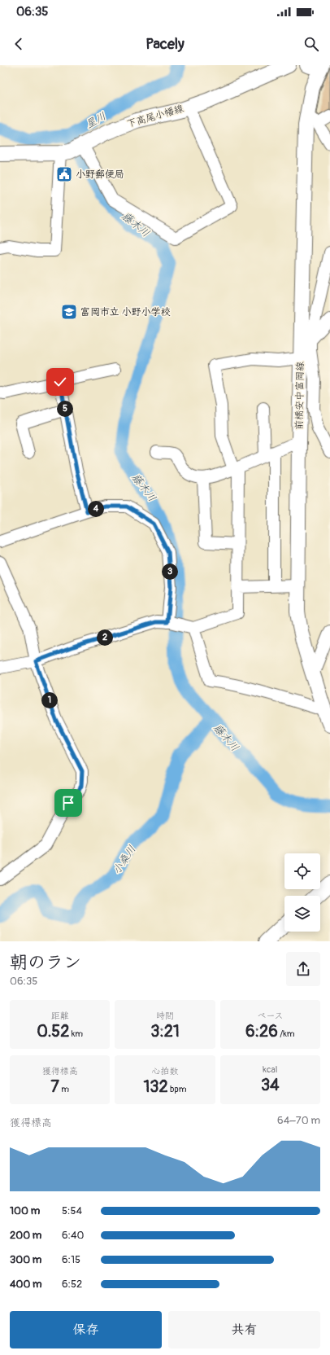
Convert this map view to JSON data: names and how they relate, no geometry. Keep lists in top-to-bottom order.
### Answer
{
  "streets": {
    "main road": ["下高尾小幡線", "前橋安中富岡線"]
  },
  "water": ["星川", "藤木川", "小桑川"],
  "places": {
    "public building": ["小野郵便局"],
    "school or university": ["富岡市立 小野小学校"]
  },
  "page": {
    "status": "06:35",
    "header": "Pacely",
    "pins": [
      "5",
      "4",
      "3",
      "2",
      "1"
    ],
    "heading": ["朝のラン", "06:35"],
    "stats": [
      ["距離", "0.52 km"],
      ["時間", "3:21"],
      ["ペース", "6:26 /km"],
      ["獲得標高", "7 m"],
      ["心拍数", "132 bpm"],
      ["kcal", "34"]
    ],
    "chart": ["獲得標高", "64–70 m"],
    "list": [
      {
        "name": "100 m",
        "note": "5:54"
      },
      {
        "name": "200 m",
        "note": "6:40"
      },
      {
        "name": "300 m",
        "note": "6:15"
      },
      {
        "name": "400 m",
        "note": "6:52"
      }
    ],
    "buttons": ["保存", "共有"]
  }
}
